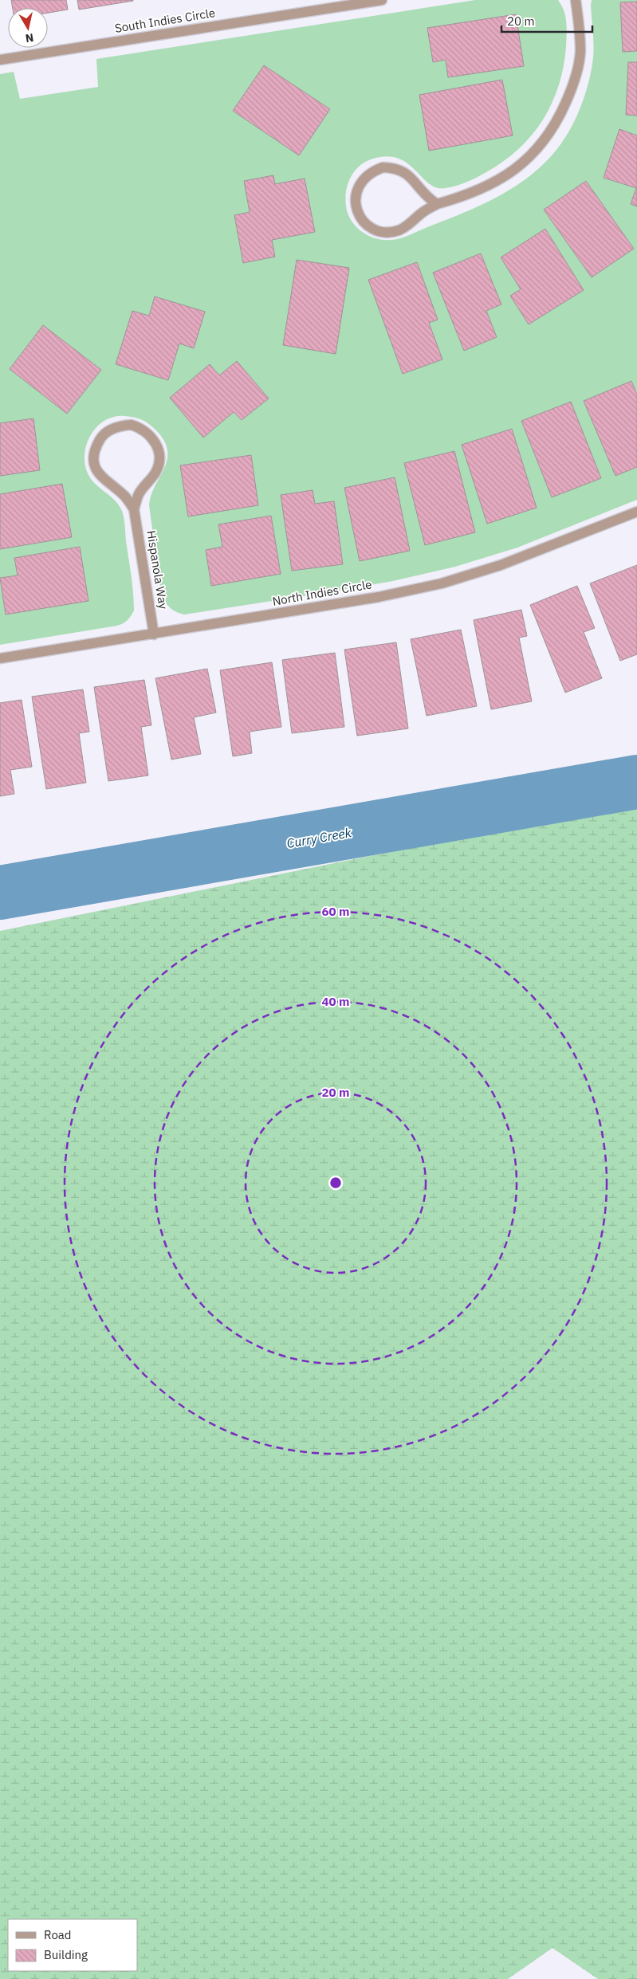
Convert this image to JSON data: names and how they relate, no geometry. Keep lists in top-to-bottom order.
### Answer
{
  "streets": {
    "street": ["South Indies Circle", "Hispanola Way", "North Indies Circle"]
  },
  "crossings": [
    ["Hispanola Way", "North Indies Circle"]
  ],
  "water": ["Curry Creek"],
  "legend": ["Road", "Building"],
  "scale_bar": "20 m",
  "north": "bottom",
  "rings": ["60 m", "40 m", "20 m"]
}
